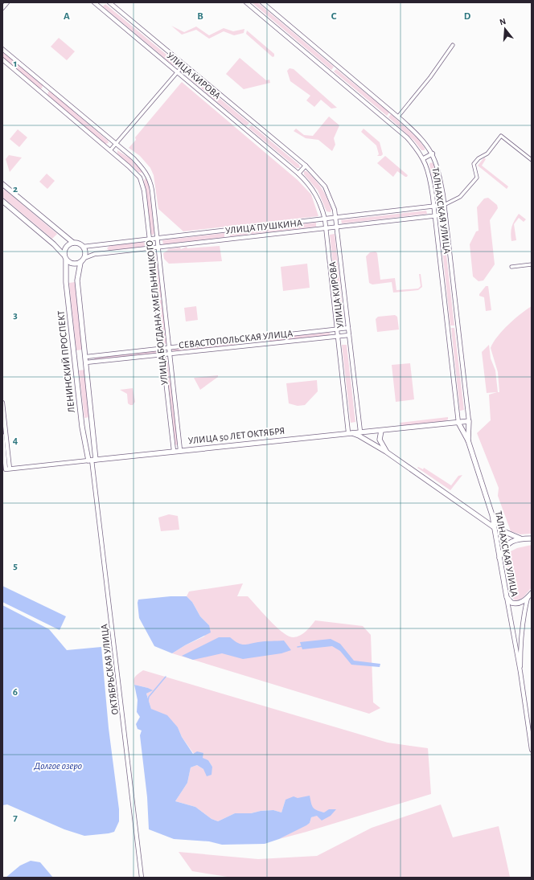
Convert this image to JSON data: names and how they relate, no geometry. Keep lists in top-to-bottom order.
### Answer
{
  "streets": {
    "main road": ["ТАЛНАХСКАЯ УЛИЦА", "ЛЕНИНСКИЙ ПРОСПЕКТ", "УЛИЦА 50 ЛЕТ ОКТЯБРЯ"],
    "street": [
      "УЛИЦА КИРОВА",
      "УЛИЦА ПУШКИНА",
      "УЛИЦА БОГДАНА ХМЕЛЬНИЦКОГО",
      "СЕВАСТОПОЛЬСКАЯ УЛИЦА",
      "ОКТЯБРЬСКАЯ УЛИЦА"
    ]
  },
  "crossings": [
    ["УЛИЦА КИРОВА", "УЛИЦА ПУШКИНА"],
    ["УЛИЦА КИРОВА", "СЕВАСТОПОЛЬСКАЯ УЛИЦА"],
    ["УЛИЦА КИРОВА", "УЛИЦА 50 ЛЕТ ОКТЯБРЯ"],
    ["ТАЛНАХСКАЯ УЛИЦА", "УЛИЦА ПУШКИНА"],
    ["ТАЛНАХСКАЯ УЛИЦА", "УЛИЦА 50 ЛЕТ ОКТЯБРЯ"],
    ["УЛИЦА ПУШКИНА", "УЛИЦА БОГДАНА ХМЕЛЬНИЦКОГО"],
    ["УЛИЦА ПУШКИНА", "ЛЕНИНСКИЙ ПРОСПЕКТ"],
    ["УЛИЦА БОГДАНА ХМЕЛЬНИЦКОГО", "СЕВАСТОПОЛЬСКАЯ УЛИЦА"],
    ["УЛИЦА БОГДАНА ХМЕЛЬНИЦКОГО", "УЛИЦА 50 ЛЕТ ОКТЯБРЯ"],
    ["СЕВАСТОПОЛЬСКАЯ УЛИЦА", "ЛЕНИНСКИЙ ПРОСПЕКТ"],
    ["ЛЕНИНСКИЙ ПРОСПЕКТ", "УЛИЦА 50 ЛЕТ ОКТЯБРЯ"],
    ["ЛЕНИНСКИЙ ПРОСПЕКТ", "ОКТЯБРЬСКАЯ УЛИЦА"],
    ["УЛИЦА 50 ЛЕТ ОКТЯБРЯ", "ОКТЯБРЬСКАЯ УЛИЦА"]
  ],
  "water": ["Долгое озеро"],
  "north": "top",
  "grid": {
    "columns": [
      "A",
      "B",
      "C",
      "D"
    ],
    "rows": [
      "1",
      "2",
      "3",
      "4",
      "5",
      "6",
      "7"
    ]
  }
}
